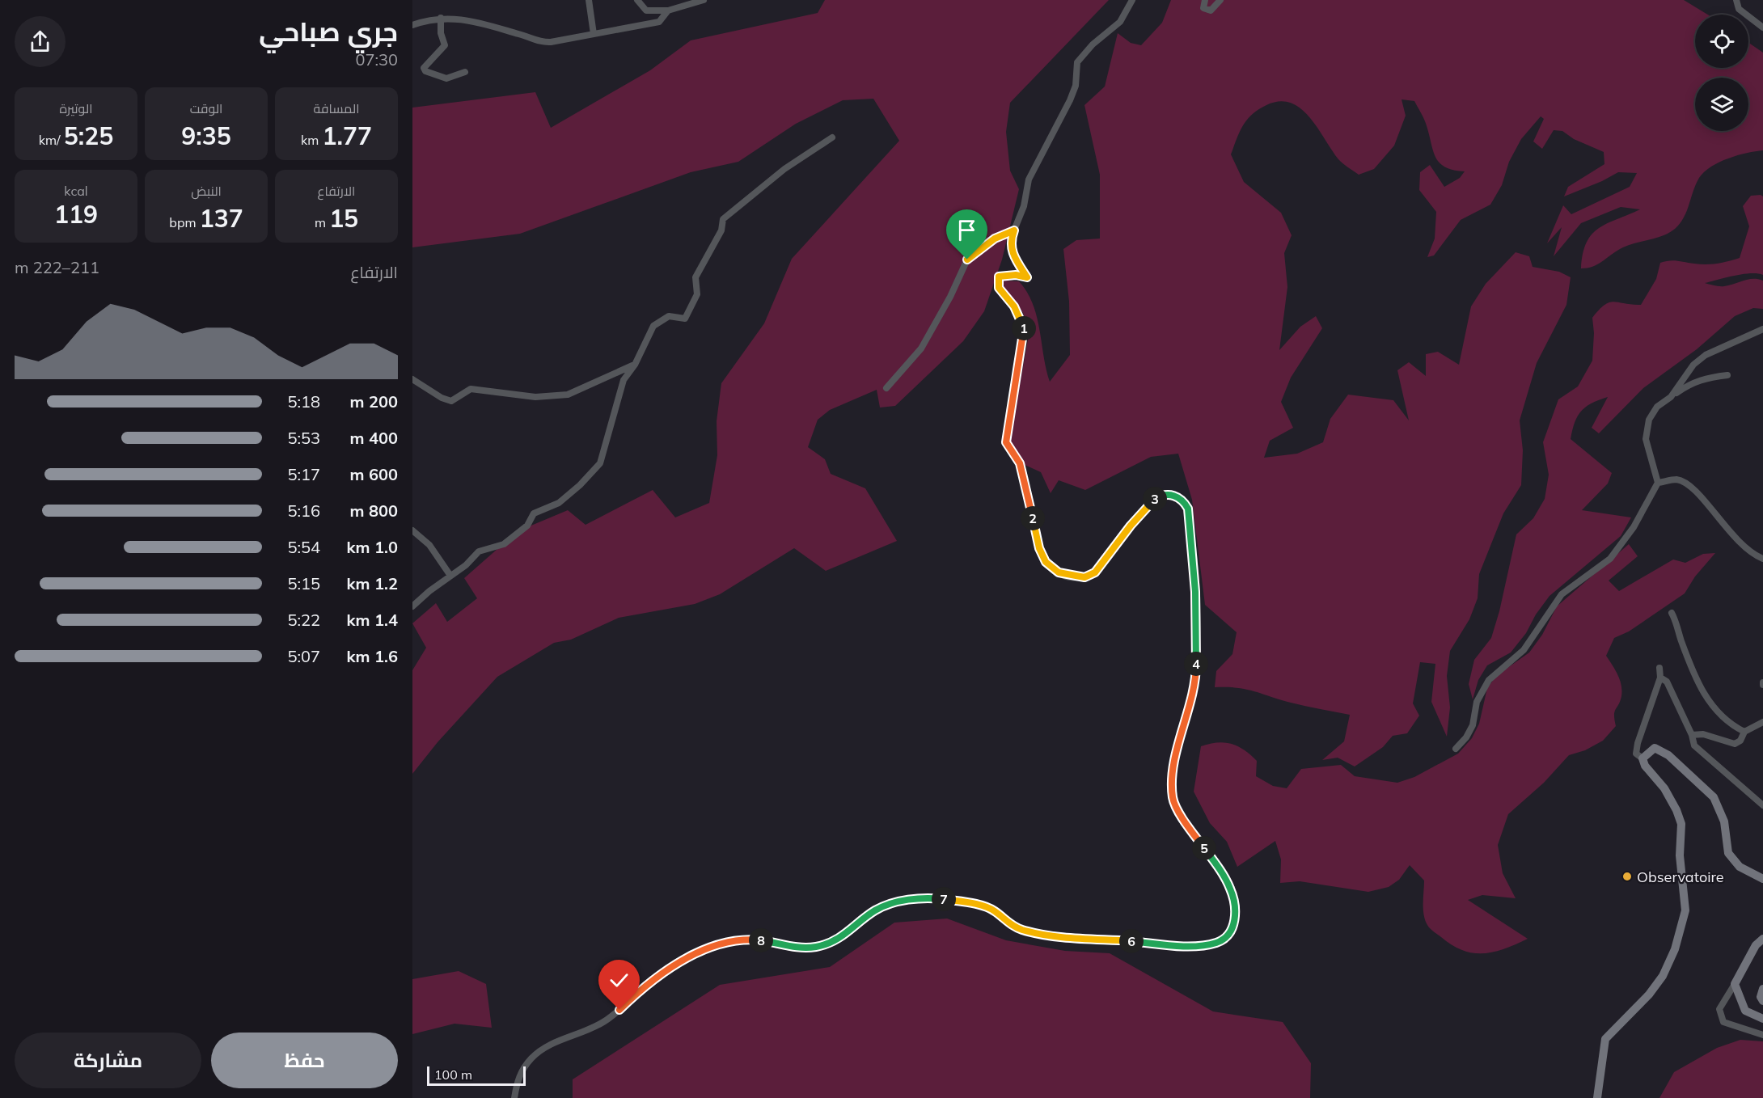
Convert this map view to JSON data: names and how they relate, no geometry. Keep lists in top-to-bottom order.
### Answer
{
  "places": ["Observatoire"],
  "scale_bar": "100 m",
  "page": {
    "heading": ["جري صباحي", "07:30"],
    "stats": [
      ["المسافة", "1.77 km"],
      ["الوقت", "9:35"],
      ["الوتيرة", "5:25 /km"],
      ["الارتفاع", "15 m"],
      ["النبض", "137 bpm"],
      ["kcal", "119"]
    ],
    "chart": ["الارتفاع", "211–222 m"],
    "pins": [
      "1",
      "3",
      "2",
      "4",
      "5",
      "7",
      "8",
      "6"
    ],
    "list": [
      {
        "name": "200 m",
        "note": "5:18"
      },
      {
        "name": "400 m",
        "note": "5:53"
      },
      {
        "name": "600 m",
        "note": "5:17"
      },
      {
        "name": "800 m",
        "note": "5:16"
      },
      {
        "name": "1.0 km",
        "note": "5:54"
      },
      {
        "name": "1.2 km",
        "note": "5:15"
      },
      {
        "name": "1.4 km",
        "note": "5:22"
      },
      {
        "name": "1.6 km",
        "note": "5:07"
      }
    ],
    "buttons": ["حفظ", "مشاركة"],
    "scale": "100 m"
  }
}
